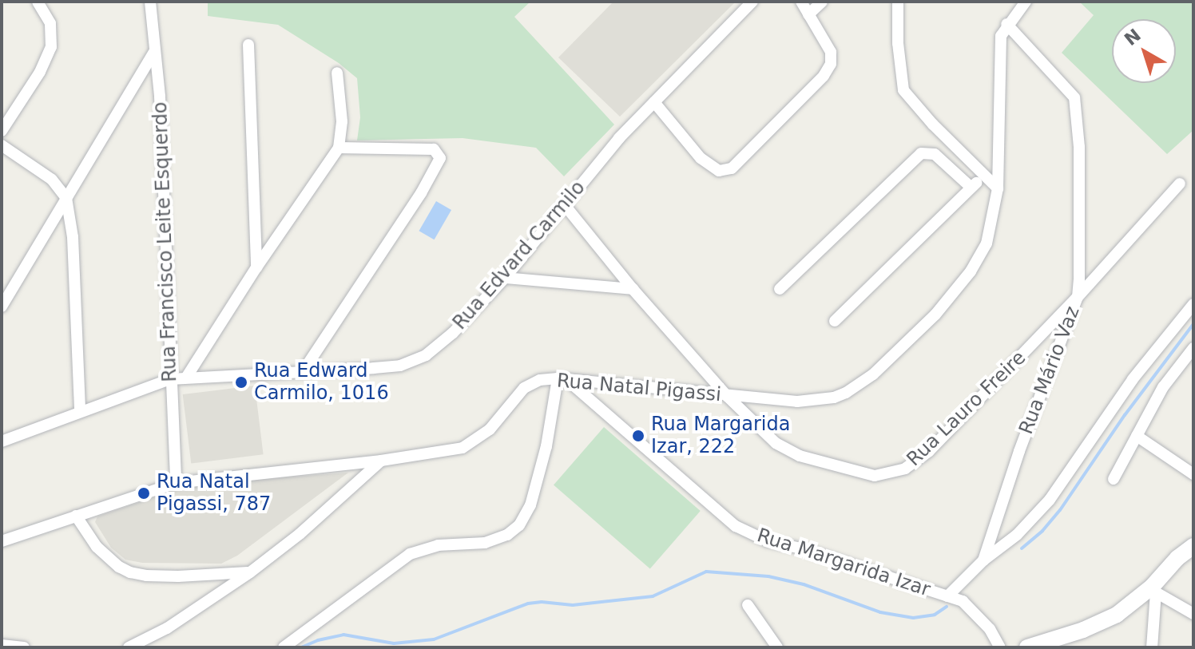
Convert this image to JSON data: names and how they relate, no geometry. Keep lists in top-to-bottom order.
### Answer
{
  "streets": {
    "street": [
      "Rua Francisco Leite Esquerdo",
      "Rua Edvard Carmilo",
      "Rua Mário Vaz",
      "Rua Natal Pigassi",
      "Rua Lauro Freire",
      "Rua Margarida Izar"
    ]
  },
  "crossings": [
    ["Rua Francisco Leite Esquerdo", "Rua Edvard Carmilo"],
    ["Rua Francisco Leite Esquerdo", "Rua Natal Pigassi"],
    ["Rua Edvard Carmilo", "Rua Lauro Freire"],
    ["Rua Mário Vaz", "Rua Natal Pigassi"],
    ["Rua Mário Vaz", "Rua Lauro Freire"],
    ["Rua Natal Pigassi", "Rua Lauro Freire"],
    ["Rua Natal Pigassi", "Rua Margarida Izar"]
  ],
  "places": ["Rua Edward Carmilo, 1016", "Rua Margarida Izar, 222", "Rua Natal Pigassi, 787"],
  "north": "top left"
}
